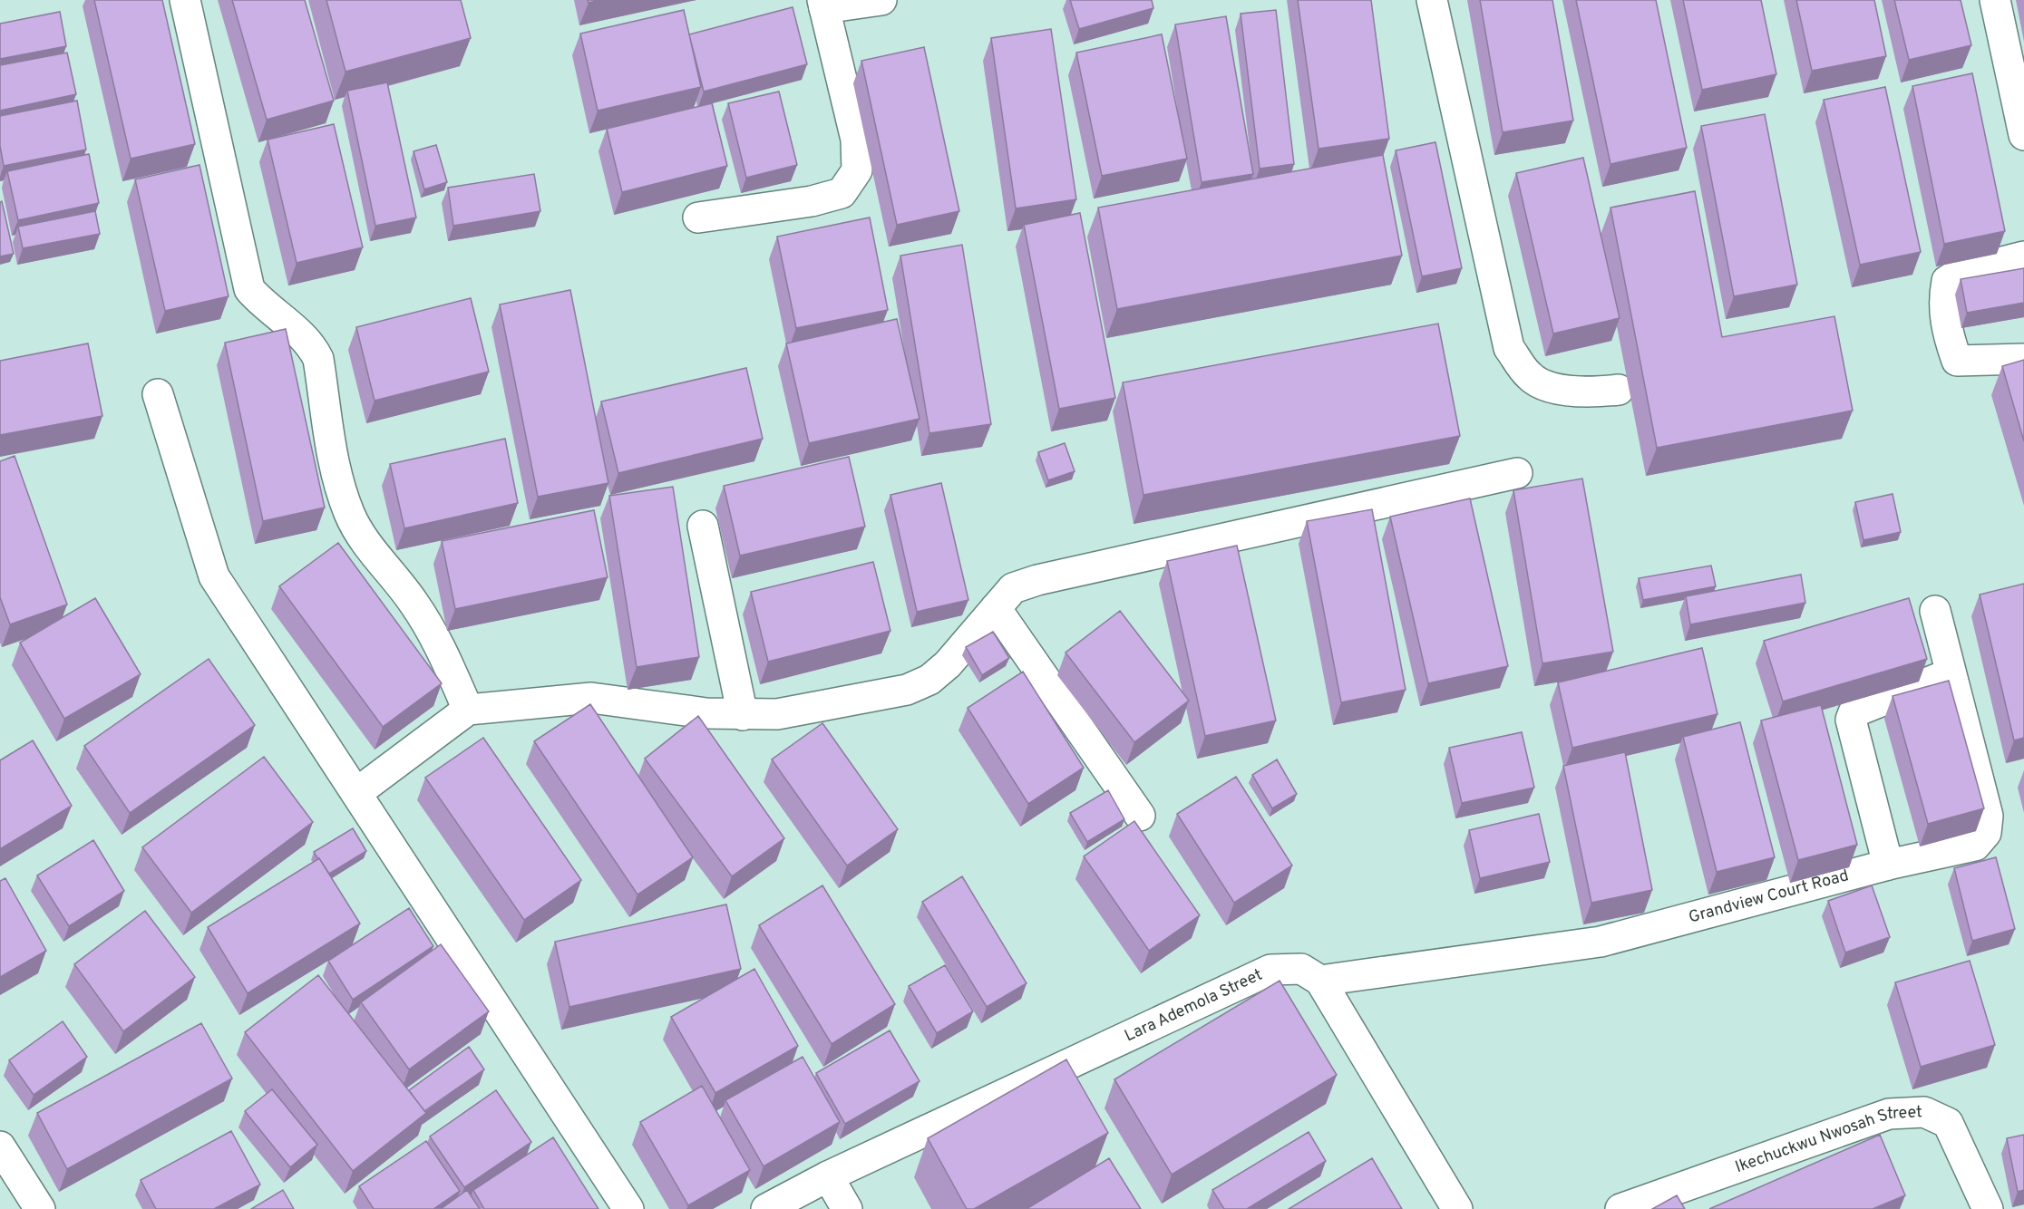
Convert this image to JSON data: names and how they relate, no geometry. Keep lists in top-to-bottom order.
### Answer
{
  "streets": {
    "street": ["Grandview Court Road", "Lara Ademola Street", "Ikechuckwu Nwosah Street"]
  },
  "crossings": [
    ["Grandview Court Road", "Lara Ademola Street"]
  ]
}
